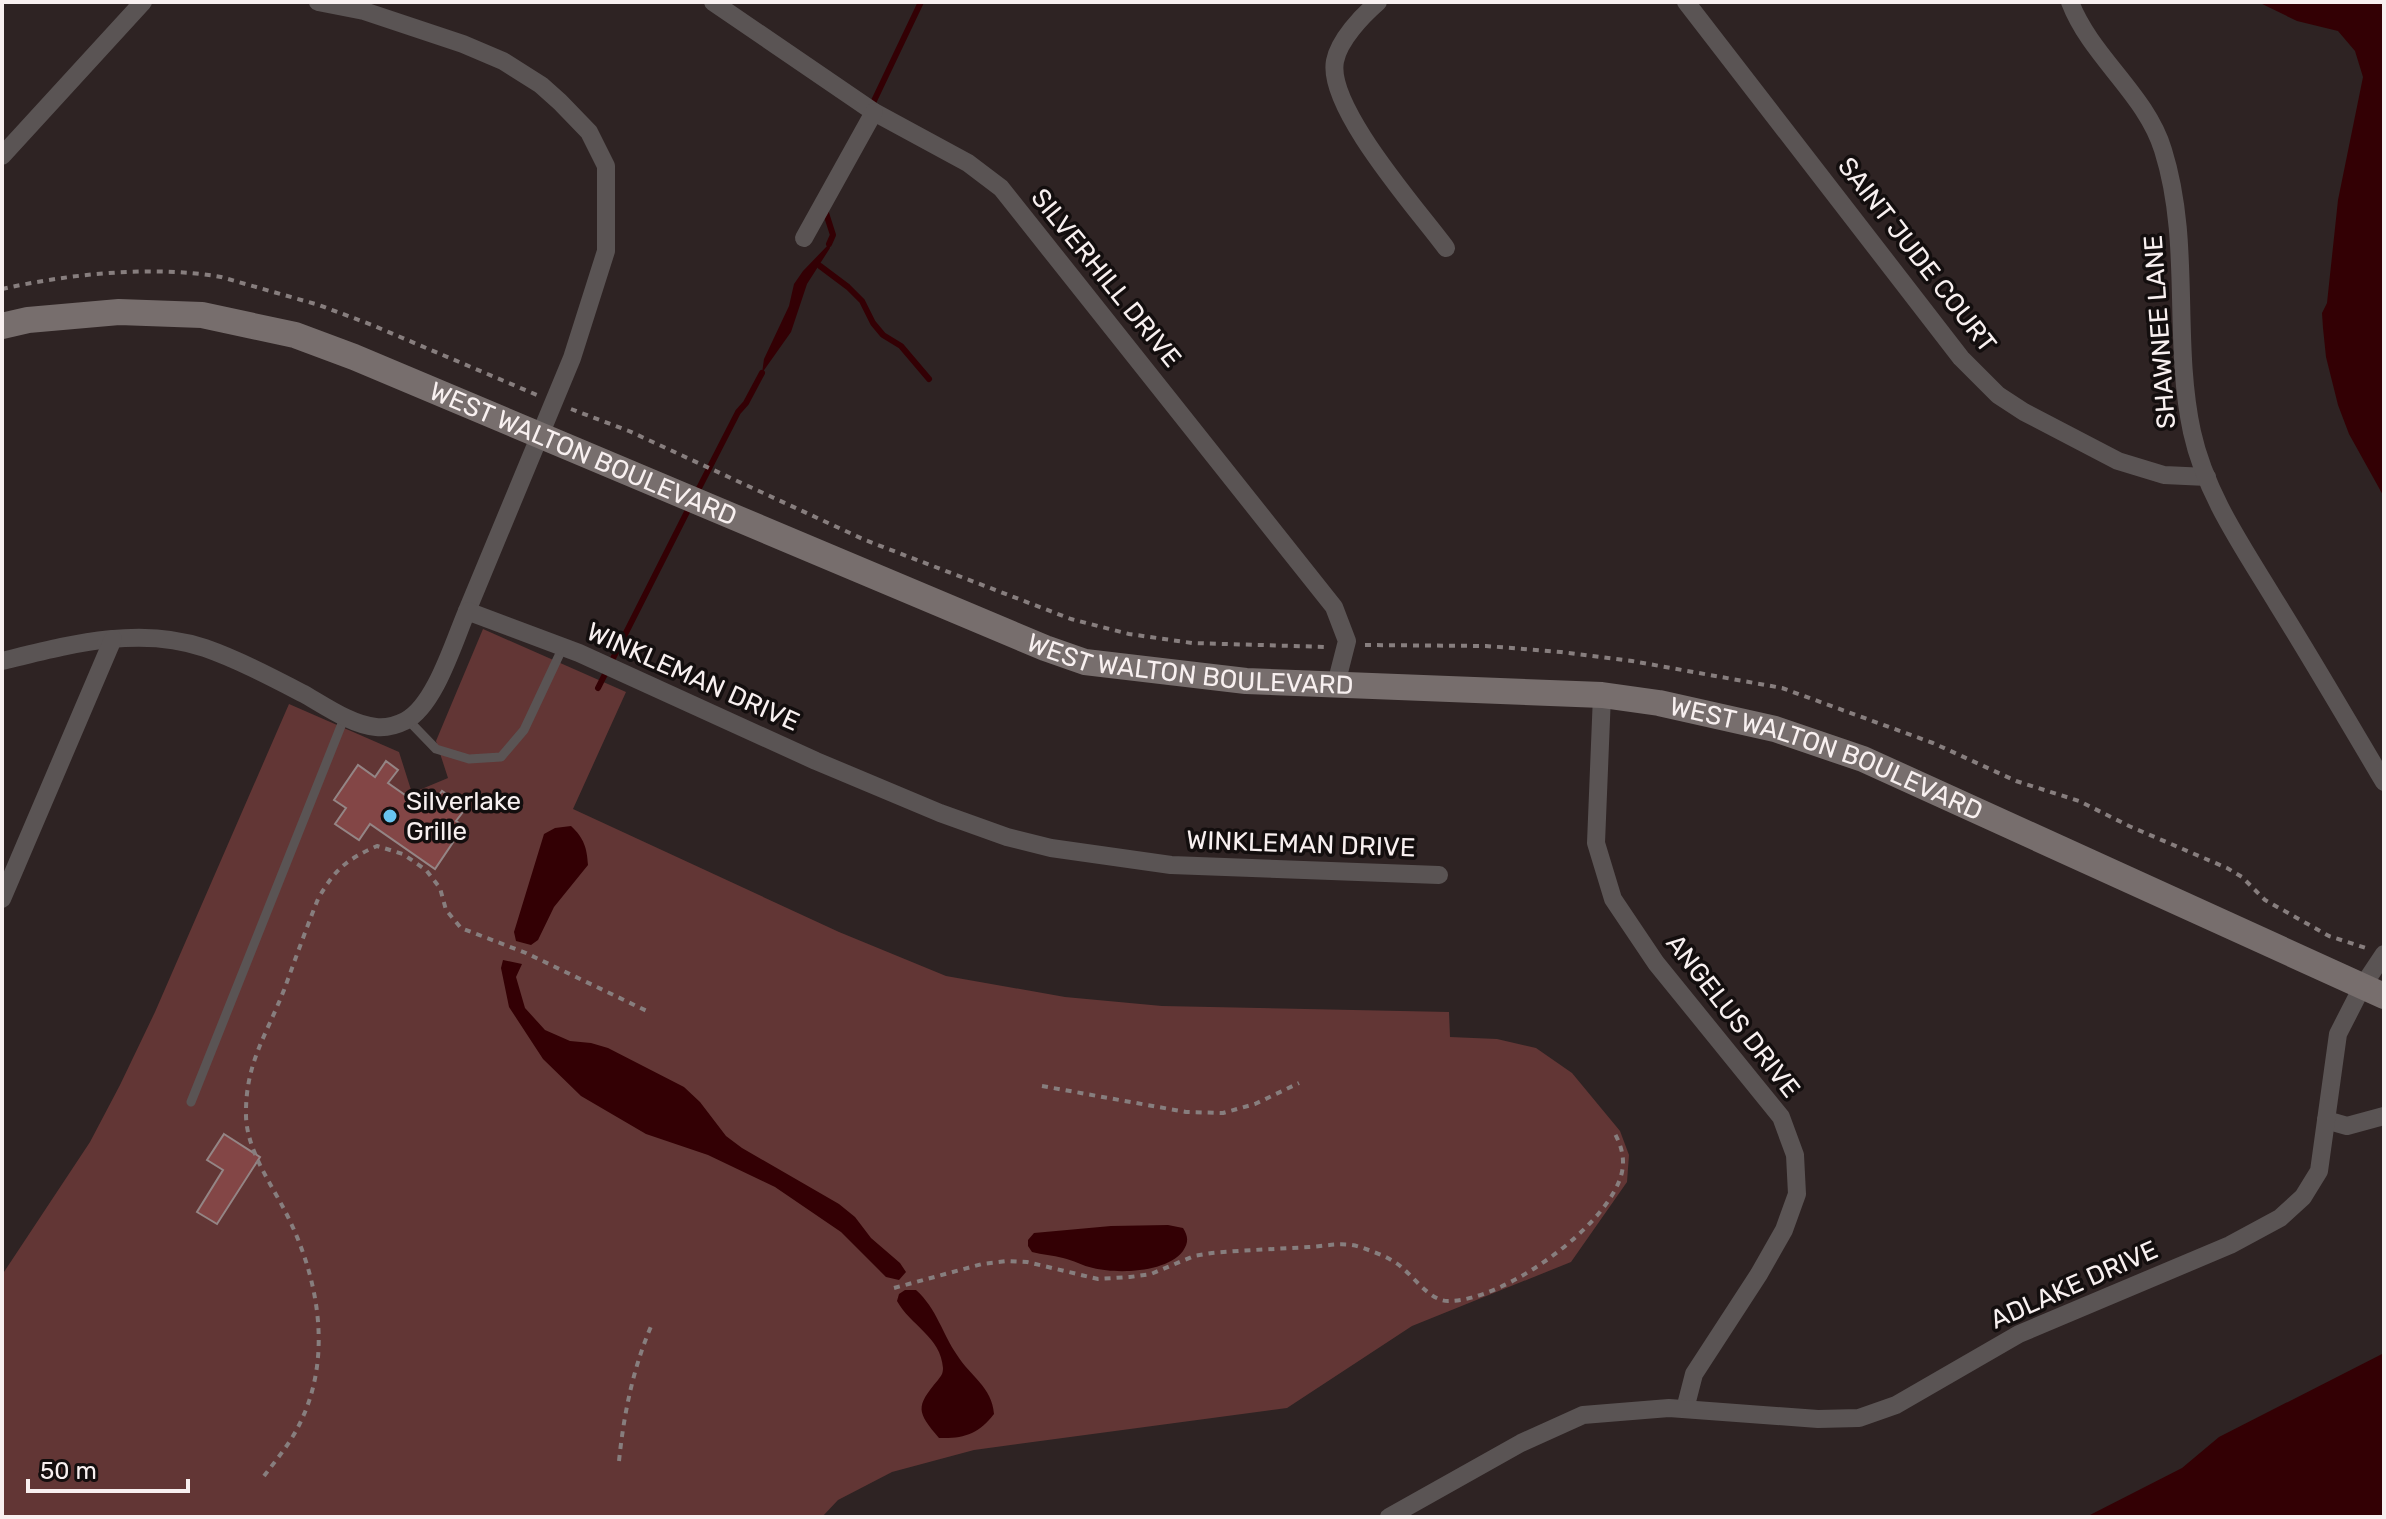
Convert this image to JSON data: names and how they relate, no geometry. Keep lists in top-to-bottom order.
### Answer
{
  "streets": {
    "main road": ["WEST WALTON BOULEVARD"],
    "street": [
      "SAINT JUDE COURT",
      "SILVERHILL DRIVE",
      "SHAWNEE LANE",
      "WINKLEMAN DRIVE",
      "ANGELUS DRIVE",
      "ADLAKE DRIVE"
    ]
  },
  "crossings": [
    ["SAINT JUDE COURT", "SHAWNEE LANE"],
    ["WEST WALTON BOULEVARD", "ANGELUS DRIVE"],
    ["WEST WALTON BOULEVARD", "ADLAKE DRIVE"],
    ["ANGELUS DRIVE", "ADLAKE DRIVE"]
  ],
  "places": ["Silverlake Grille"],
  "scale_bar": "50 m"
}
